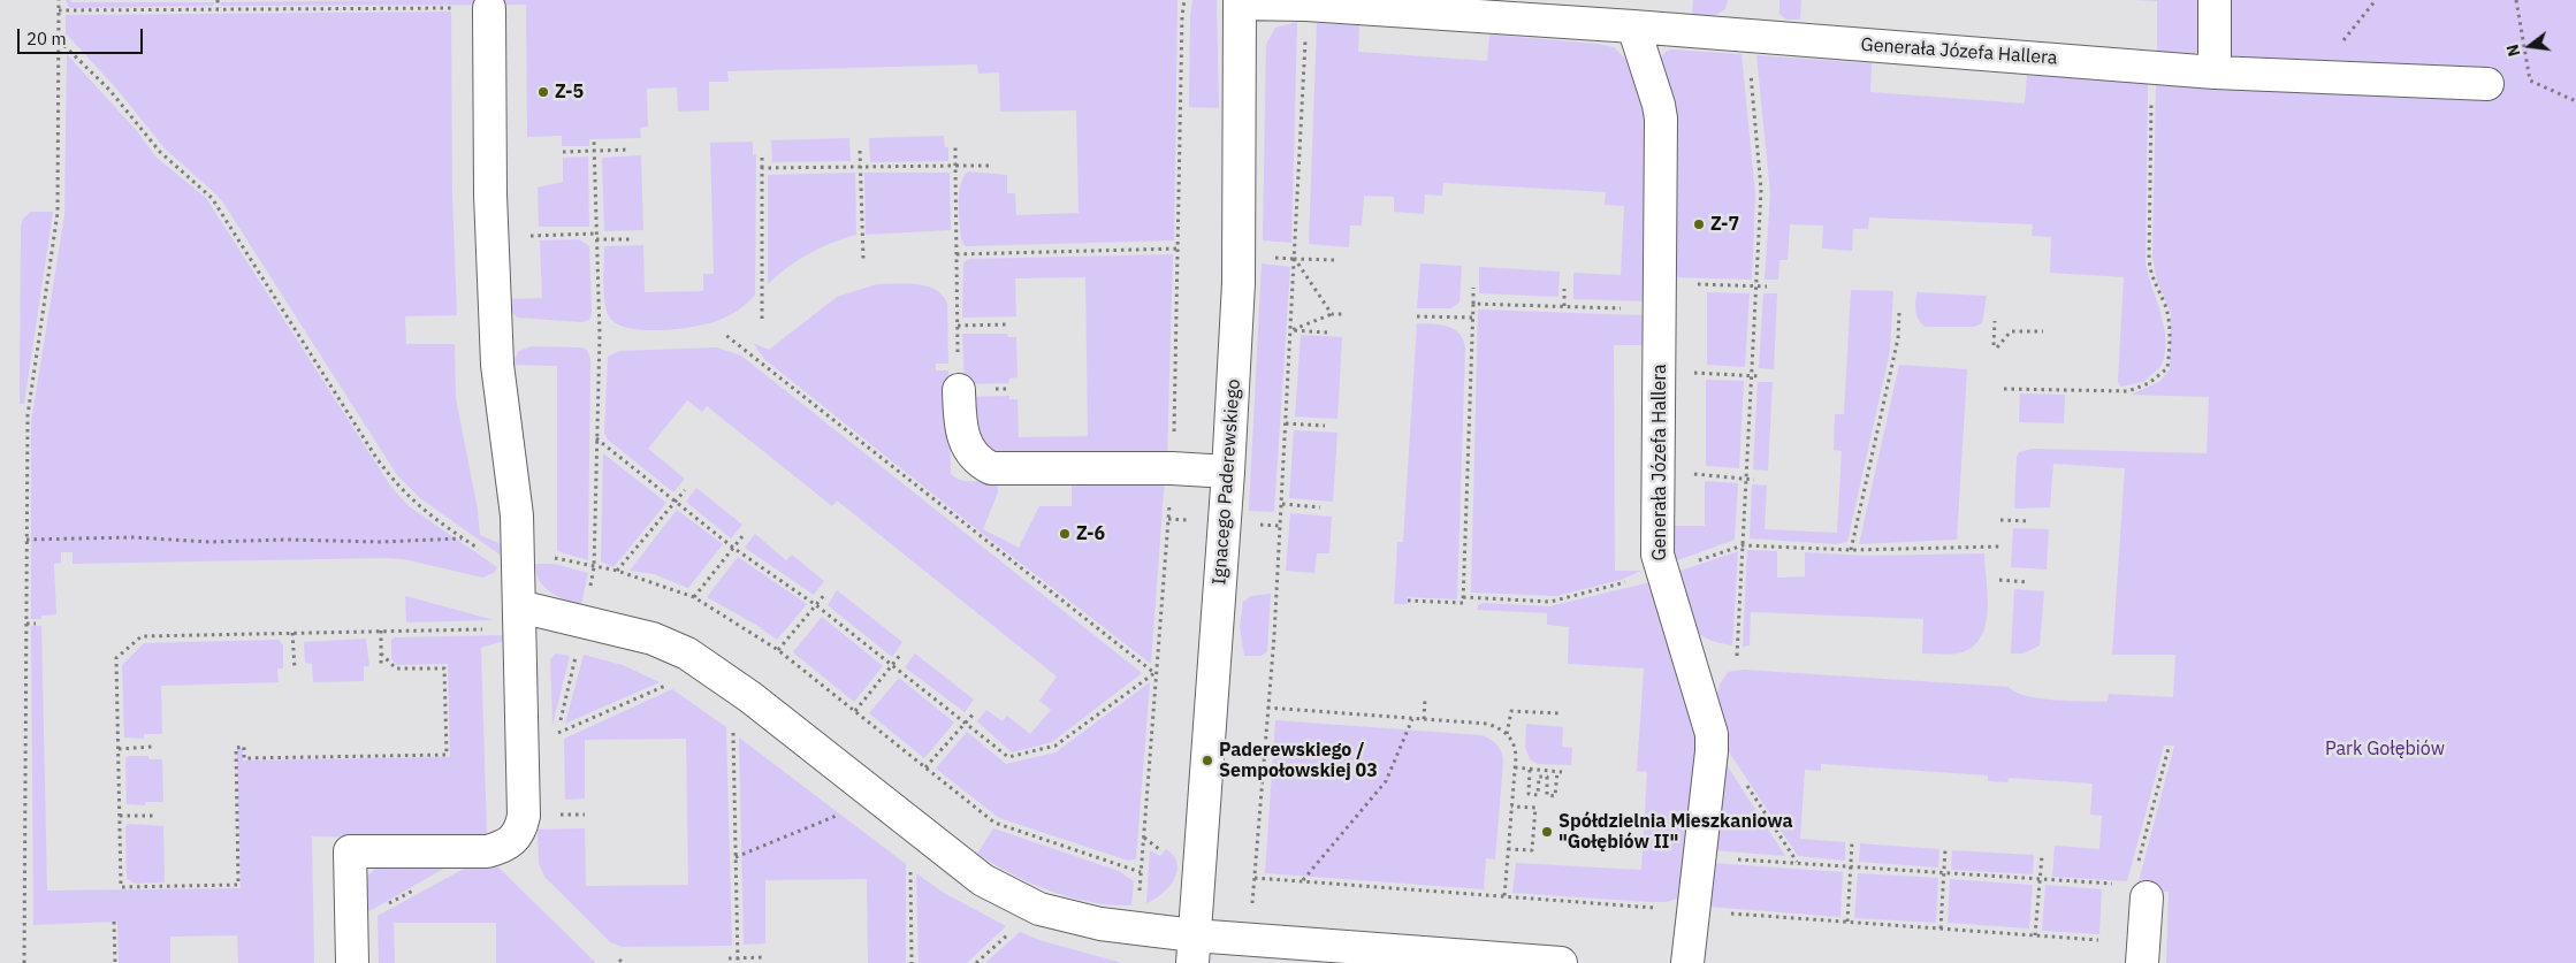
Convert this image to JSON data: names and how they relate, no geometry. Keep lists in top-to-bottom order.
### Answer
{
  "streets": {
    "street": ["Generała Józefa Hallera", "Ignacego Paderewskiego"]
  },
  "crossings": [
    ["Generała Józefa Hallera", "Ignacego Paderewskiego"]
  ],
  "parks": ["Park Gołębiów"],
  "places": [
    "Z-5",
    "Z-7",
    "Z-6",
    "Paderewskiego / Sempołowskiej 03",
    "Spółdzielnia Mieszkaniowa \"Gołębiów II\""
  ],
  "scale_bar": "20 m",
  "north": "left"
}
